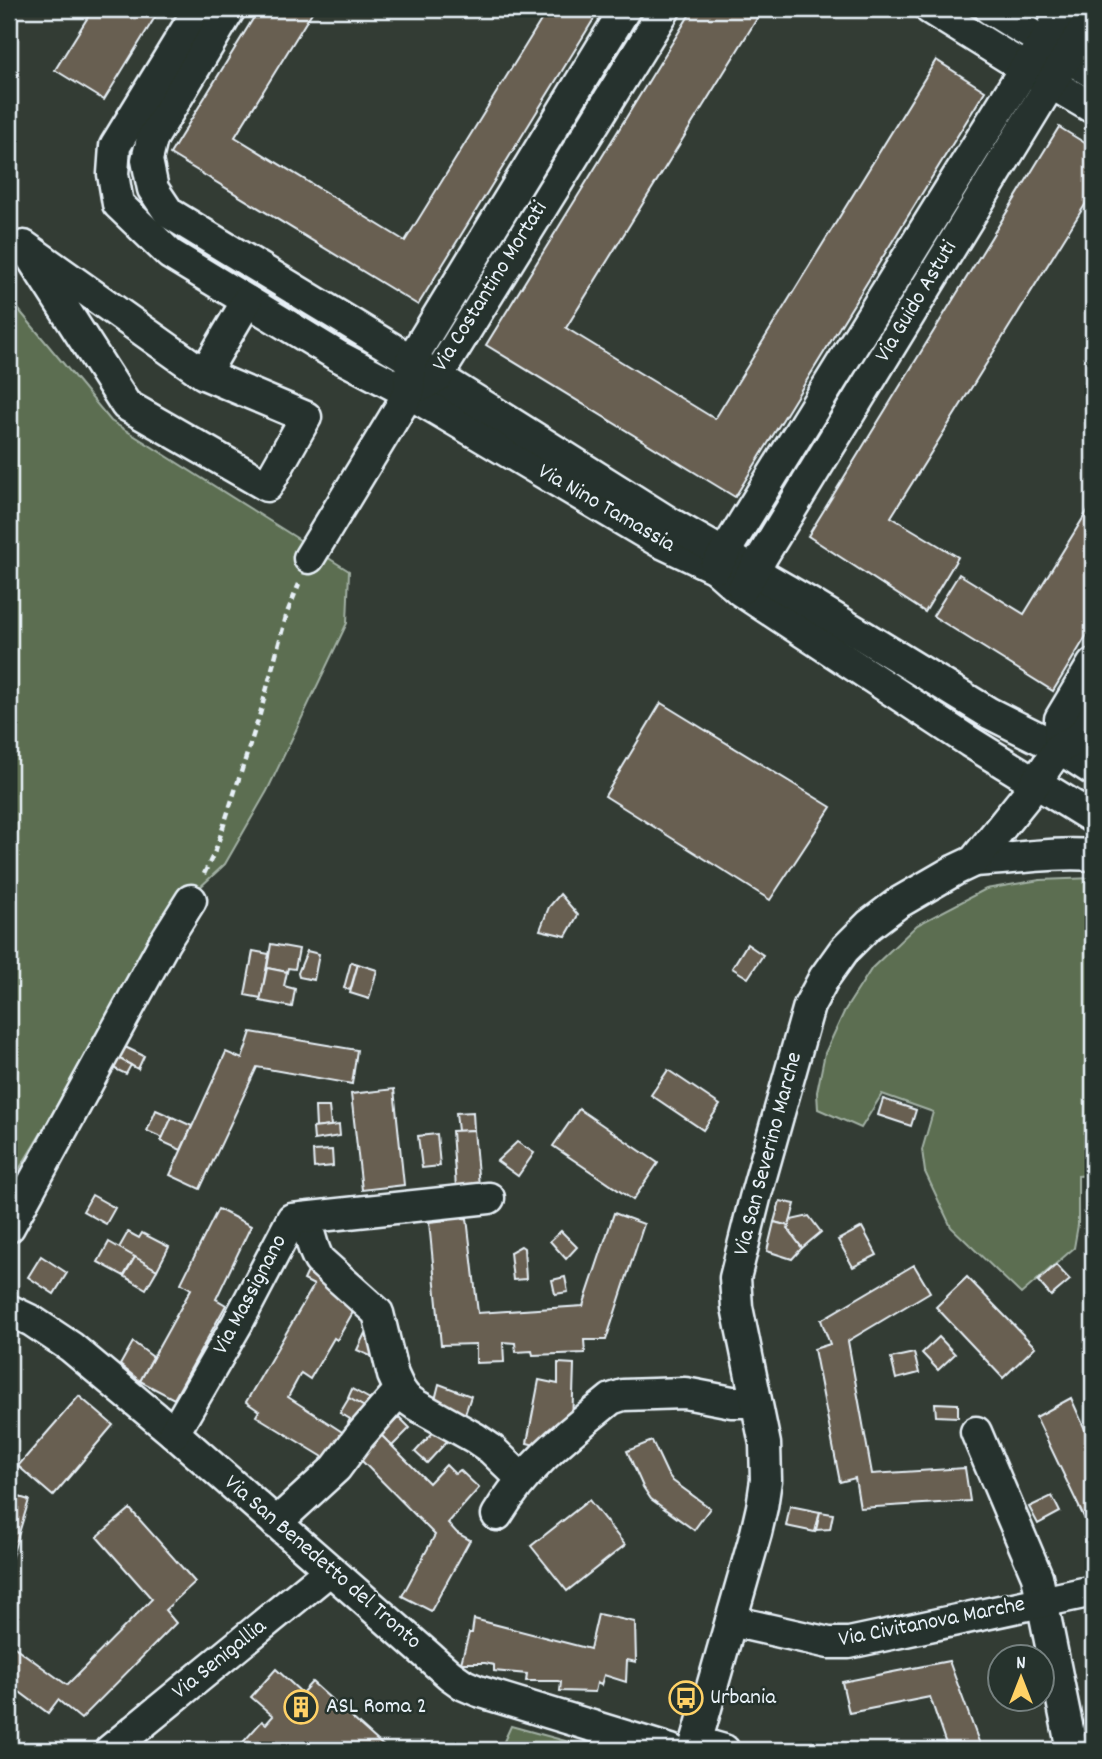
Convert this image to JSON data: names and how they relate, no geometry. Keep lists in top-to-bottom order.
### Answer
{
  "streets": {
    "street": [
      "Via Costantino Mortati",
      "Via Guido Astuti",
      "Via Nino Tamassia",
      "Via San Severino Marche",
      "Via Massignano",
      "Via San Benedetto del Tronto",
      "Via Civitanova Marche",
      "Via Senigallia"
    ]
  },
  "crossings": [
    ["Via Costantino Mortati", "Via Nino Tamassia"],
    ["Via Guido Astuti", "Via Nino Tamassia"],
    ["Via Nino Tamassia", "Via San Severino Marche"],
    ["Via San Severino Marche", "Via San Benedetto del Tronto"],
    ["Via San Severino Marche", "Via Civitanova Marche"],
    ["Via Massignano", "Via San Benedetto del Tronto"],
    ["Via San Benedetto del Tronto", "Via Senigallia"]
  ],
  "places": {
    "bus stop": ["Urbania"],
    "building": ["ASL Roma 2"]
  },
  "north": "top"
}
